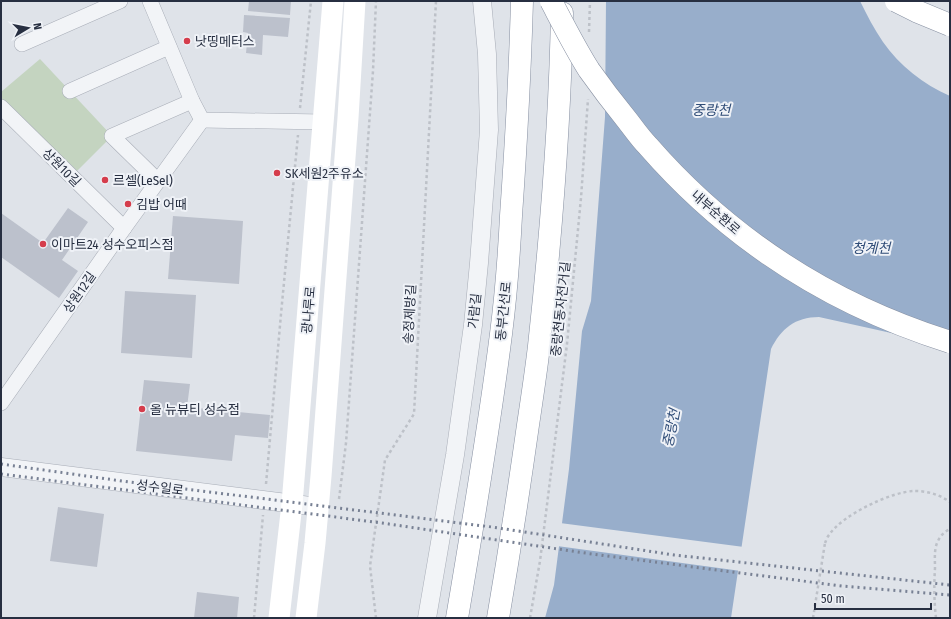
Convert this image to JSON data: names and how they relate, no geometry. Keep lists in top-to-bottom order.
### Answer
{
  "streets": {
    "highway": ["내부순환로", "동부간선로"],
    "main road": ["광나루로"],
    "street": [
      "상원10길",
      "상원12길",
      "가람길",
      "성수일로"
    ],
    "path": ["중랑천동자전거길", "송정제방길"]
  },
  "crossings": [
    ["상원10길", "상원12길"],
    ["광나루로", "성수일로"]
  ],
  "water": ["중랑천", "청계천"],
  "places": [
    "낫띵메터스",
    "SK세원2주유소",
    "르셀(LeSel)",
    "김밥 어때",
    "이마트24 성수오피스점",
    "올 뉴뷰티 성수점"
  ],
  "scale_bar": "50 m",
  "north": "right"
}
